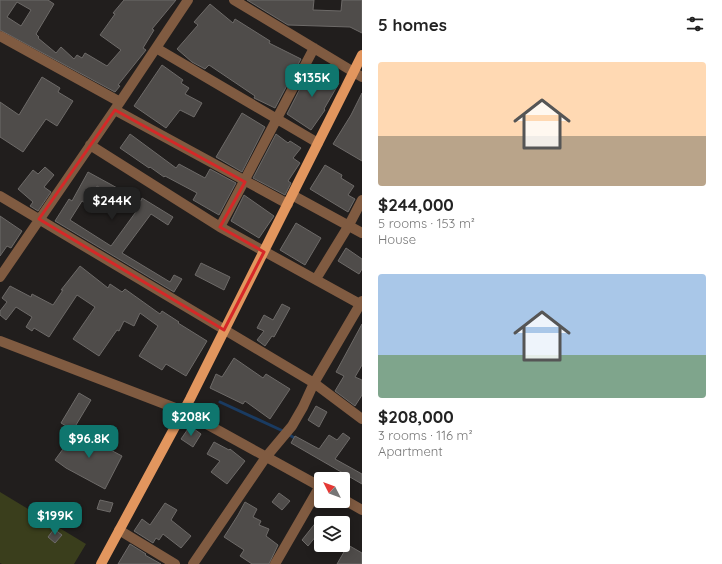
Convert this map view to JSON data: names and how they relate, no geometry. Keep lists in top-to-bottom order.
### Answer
{
  "north": "top left",
  "page": {
    "heading": "5 homes",
    "list": [
      {
        "name": "$244,000",
        "note": "5 rooms · 153 m² · House"
      },
      {
        "name": "$208,000",
        "note": "3 rooms · 116 m² · Apartment"
      }
    ],
    "price": [
      "$135K",
      "$244K",
      "$208K",
      "$96.8K",
      "$199K"
    ]
  }
}
